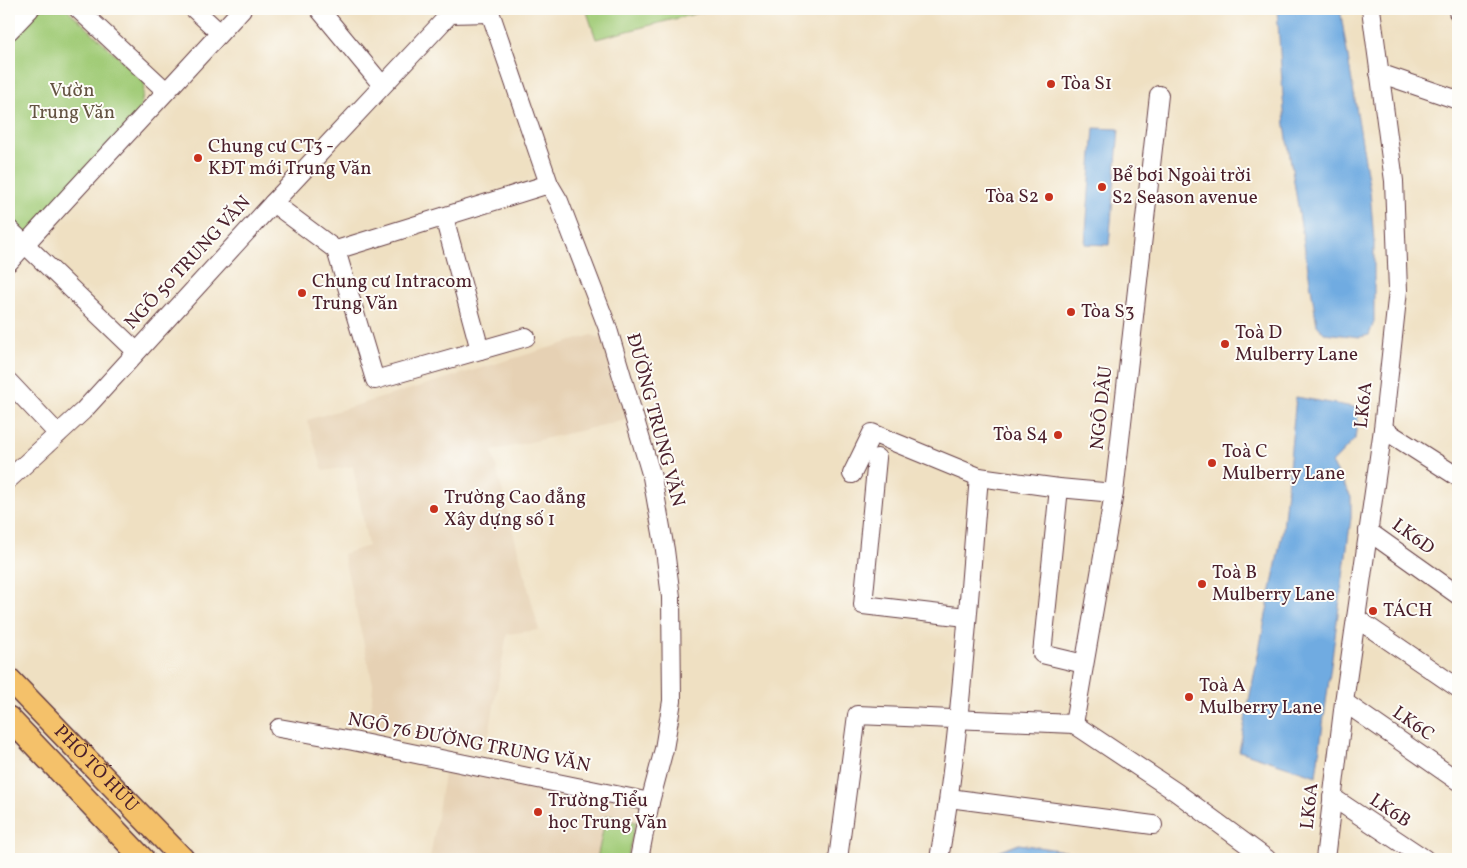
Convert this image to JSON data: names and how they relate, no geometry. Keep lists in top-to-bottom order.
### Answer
{
  "streets": {
    "main road": ["PHỐ TỐ HỮU"],
    "street": [
      "NGÕ 50 TRUNG VĂN",
      "LK6A",
      "NGÕ DÂU",
      "ĐƯỜNG TRUNG VĂN",
      "LK6D",
      "LK6C",
      "NGÕ 76 ĐƯỜNG TRUNG VĂN",
      "LK6B"
    ]
  },
  "crossings": [
    ["NGÕ 50 TRUNG VĂN", "ĐƯỜNG TRUNG VĂN"],
    ["LK6A", "LK6D"],
    ["LK6A", "LK6C"],
    ["LK6A", "LK6B"],
    ["ĐƯỜNG TRUNG VĂN", "NGÕ 76 ĐƯỜNG TRUNG VĂN"]
  ],
  "parks": ["Vườn Trung Văn"],
  "places": [
    "Tòa S1",
    "Chung cư CT3 - KĐT mới Trung Văn",
    "Bể bơi Ngoài trời S2 Season avenue",
    "Tòa S2",
    "Chung cư Intracom Trung Văn",
    "Tòa S3",
    "Toà D Mulberry Lane",
    "Tòa S4",
    "Toà C Mulberry Lane",
    "Trường Cao đẳng Xây dựng số 1",
    "Toà B Mulberry Lane",
    "TÁCH",
    "Toà A Mulberry Lane",
    "Trường Tiểu học Trung Văn"
  ]
}
